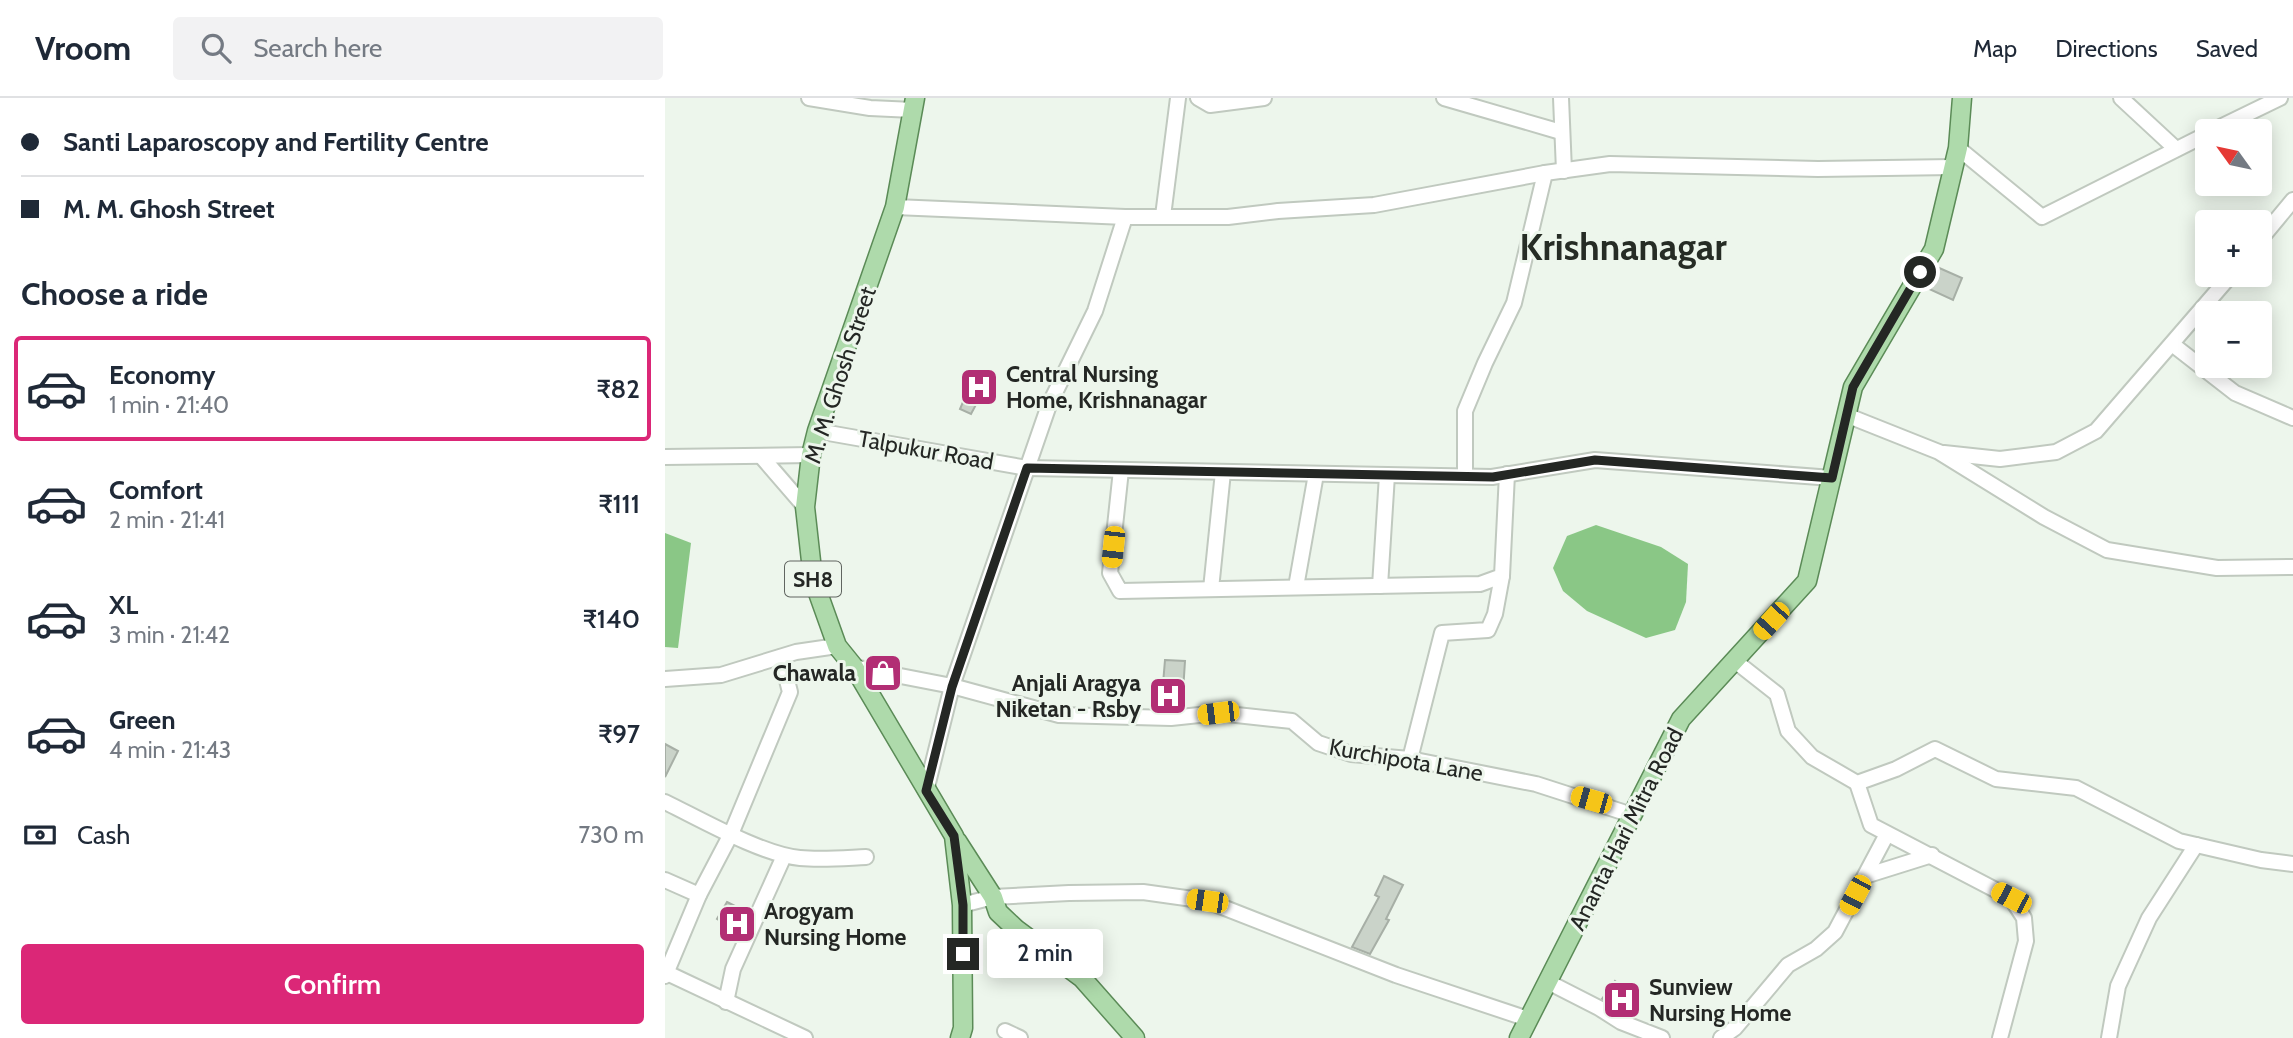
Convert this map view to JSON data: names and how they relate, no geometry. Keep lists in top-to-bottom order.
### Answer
{
  "streets": {
    "main road": ["M. M. Ghosh Street", "SH8", "Ananta Hari Mitra Road"],
    "street": ["Talpukur Road", "Kurchipota Lane"]
  },
  "crossings": [
    ["M. M. Ghosh Street", "Talpukur Road"],
    ["M. M. Ghosh Street", "Kurchipota Lane"],
    ["Talpukur Road", "Ananta Hari Mitra Road"],
    ["Kurchipota Lane", "Ananta Hari Mitra Road"]
  ],
  "districts": ["Krishnanagar"],
  "places": {
    "hospital": [
      "Central Nursing Home, Krishnanagar",
      "Anjali Aragya Niketan - Rsby",
      "Arogyam Nursing Home",
      "Sunview Nursing Home"
    ],
    "shop": ["Chawala"]
  },
  "north": "top left",
  "page": {
    "header": "Vroom",
    "search": "Search here",
    "nav": ["Map", "Directions", "Saved"],
    "banner": ["Santi Laparoscopy and Fertility Centre", "M. M. Ghosh Street"],
    "map_buttons": ["+", "−"],
    "heading": "Choose a ride",
    "list": [
      {
        "name": "Economy",
        "note": "1 min · 21:40",
        "value": "₹82"
      },
      {
        "name": "Comfort",
        "note": "2 min · 21:41",
        "value": "₹111"
      },
      {
        "name": "XL",
        "note": "3 min · 21:42",
        "value": "₹140"
      },
      {
        "name": "Green",
        "note": "4 min · 21:43",
        "value": "₹97"
      }
    ],
    "pay": ["Cash", "730 m"],
    "bubble": "2 min",
    "buttons": "Confirm"
  }
}
